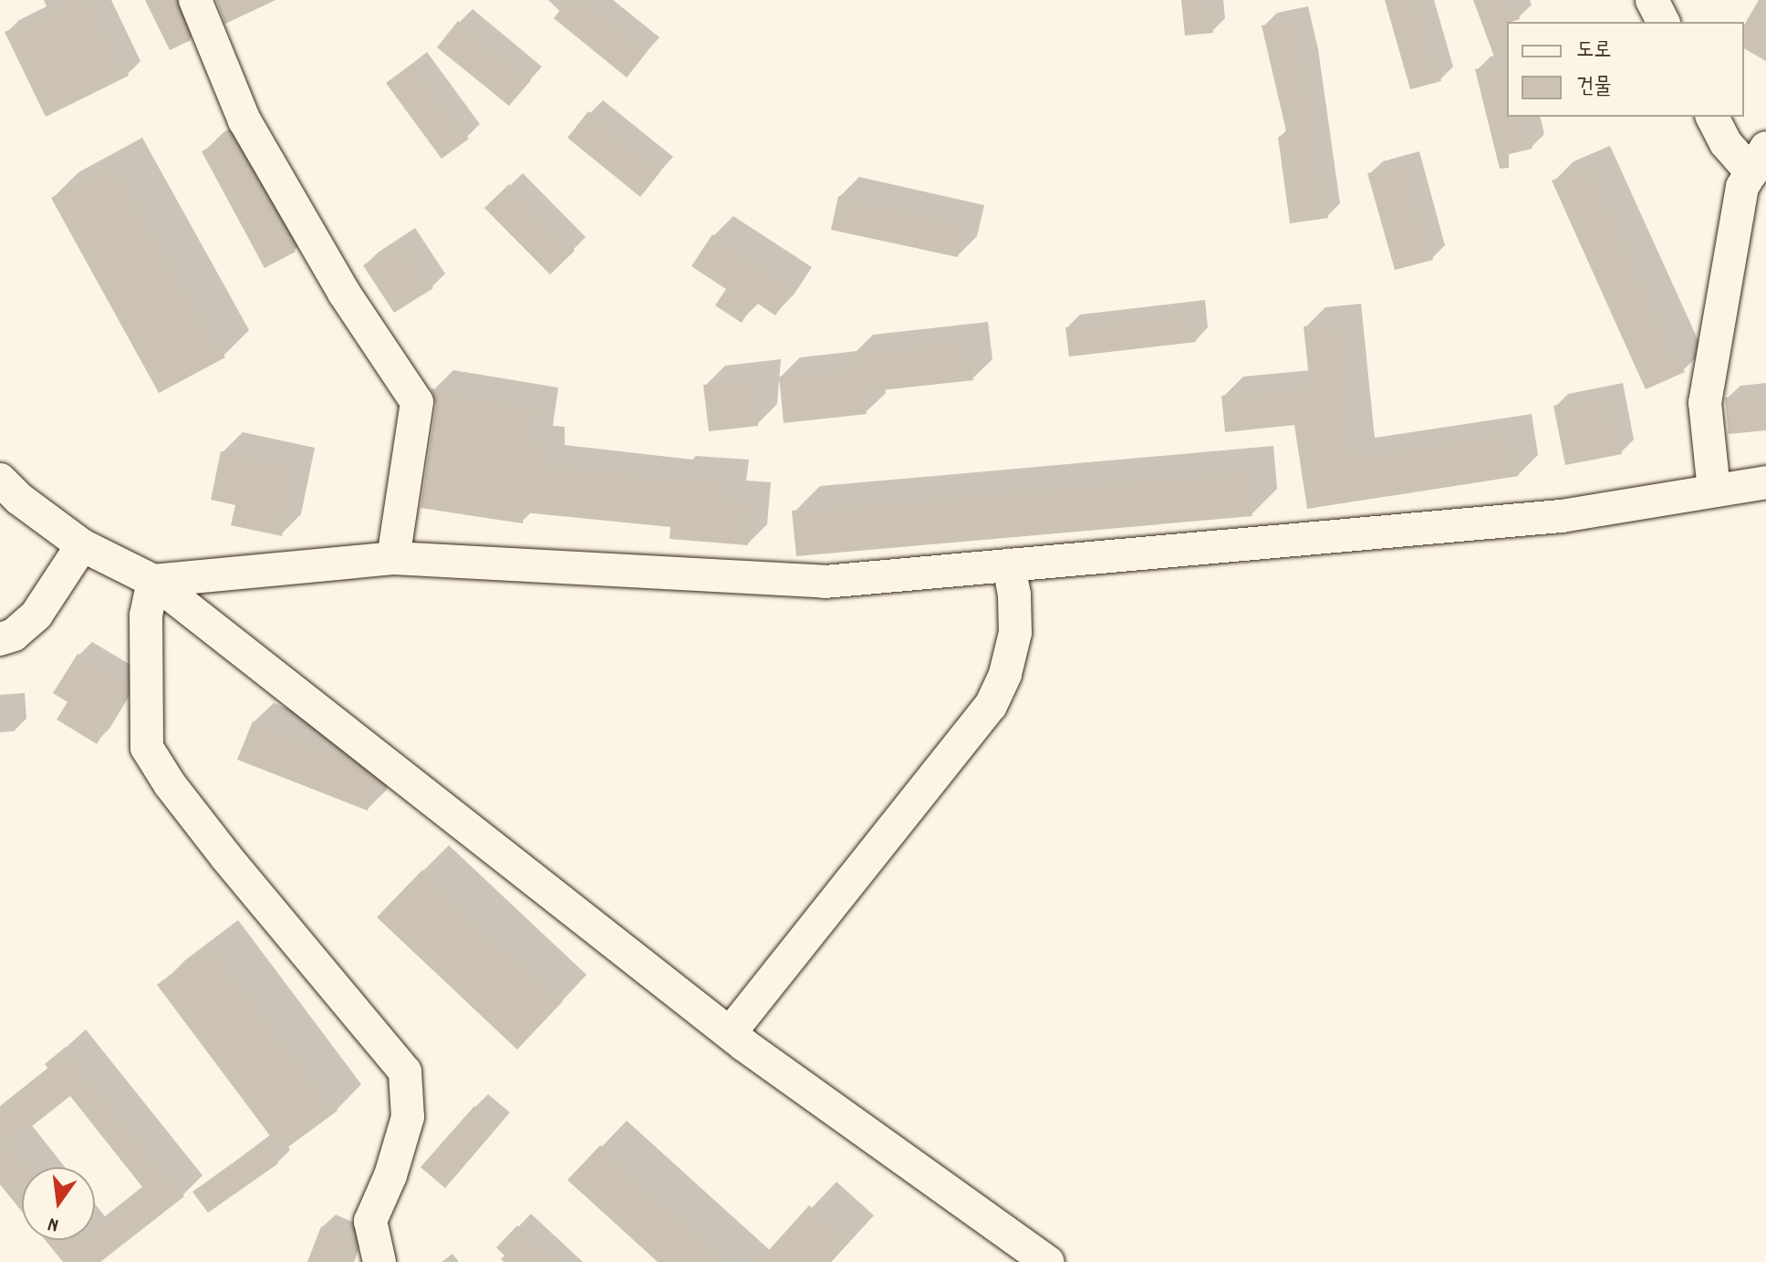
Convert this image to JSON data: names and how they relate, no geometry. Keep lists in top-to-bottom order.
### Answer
{
  "legend": ["도로", "건물"],
  "north": "bottom"
}
